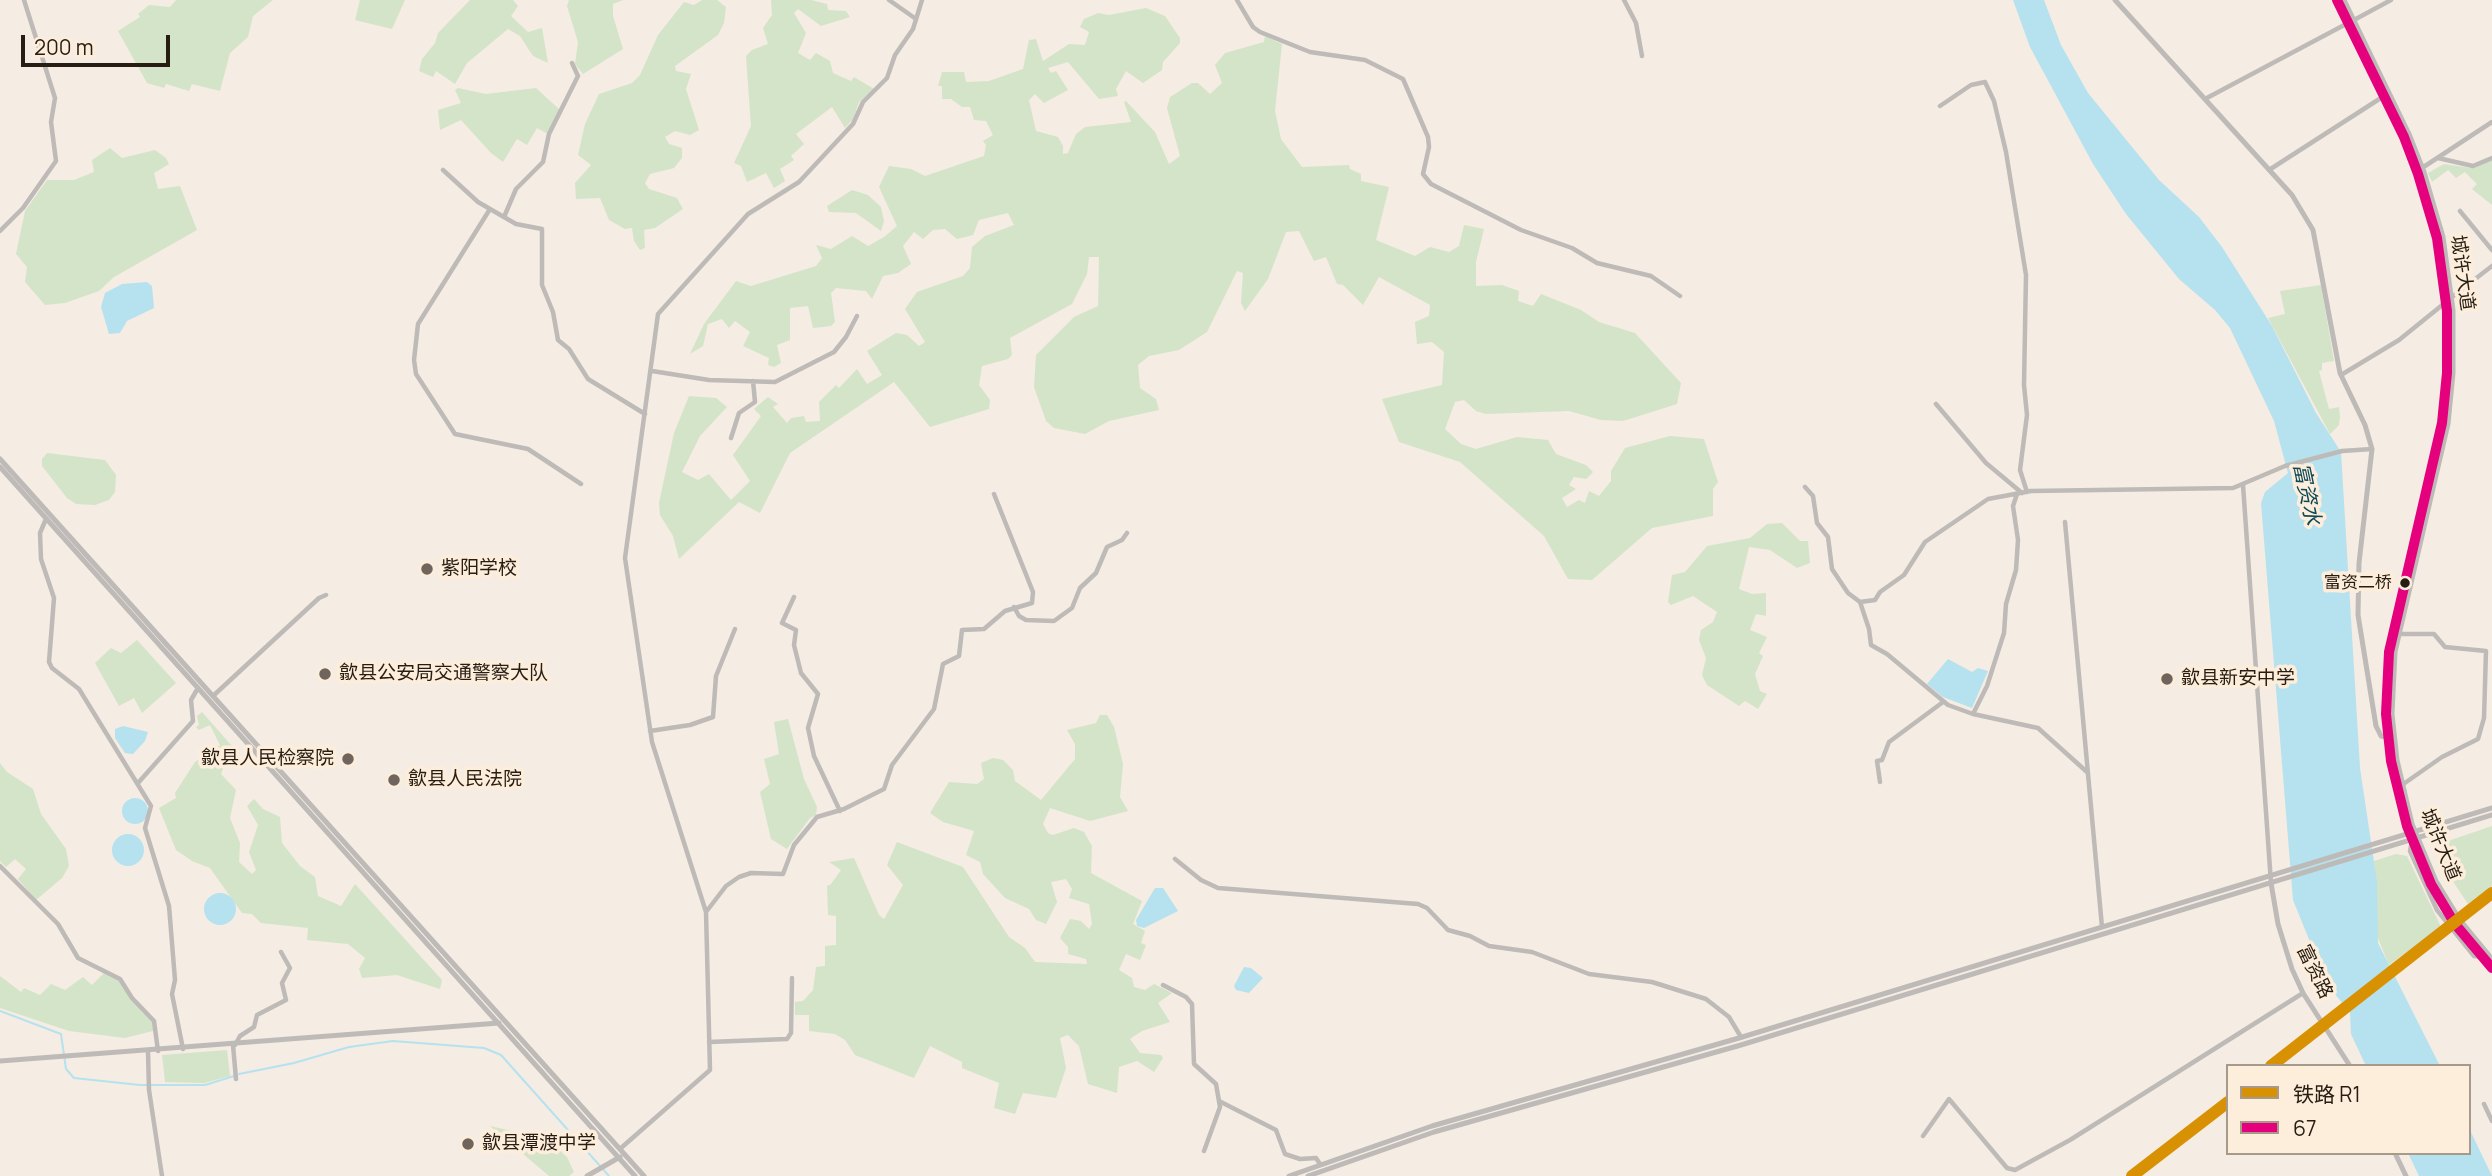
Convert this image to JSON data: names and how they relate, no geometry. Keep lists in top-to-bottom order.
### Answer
{
  "streets": {
    "main road": ["城许大道", "富资路"]
  },
  "water": ["富资水"],
  "places": [
    "紫阳学校",
    "富资二桥",
    "歙县公安局交通警察大队",
    "歙县新安中学",
    "歙县人民检察院",
    "歙县人民法院",
    "歙县潭渡中学"
  ],
  "lines": ["transit line 67", "rail line R1"],
  "legend": ["铁路 R1", "67"],
  "scale_bar": "200 m"
}
